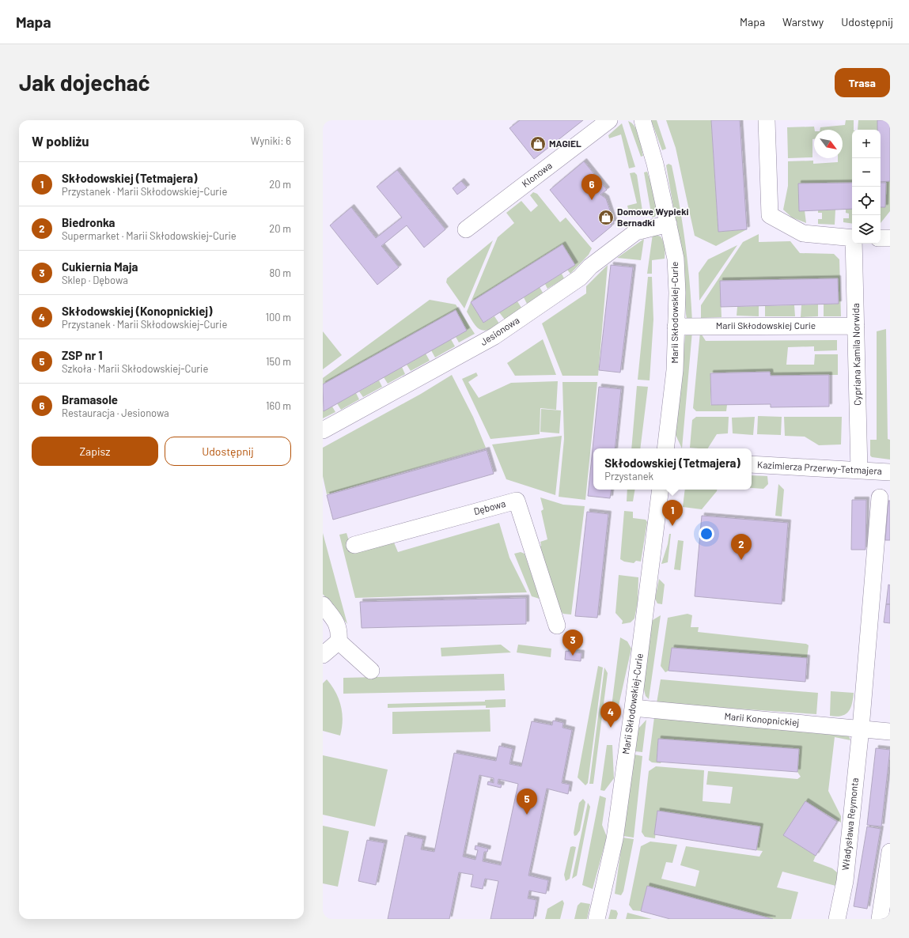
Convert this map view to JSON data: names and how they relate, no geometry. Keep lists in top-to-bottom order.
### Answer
{
  "streets": {
    "street": [
      "Klonowa",
      "Marii Skłodowskiej-Curie",
      "Marii Skłodowskiej Curie",
      "Jesionowa",
      "Cypriana Kamila Norwida",
      "Kazimierza Przerwy-Tetmajera",
      "Dębowa",
      "Marii Konopnickiej",
      "Władysława Reymonta"
    ]
  },
  "crossings": [
    ["Marii Skłodowskiej-Curie", "Marii Skłodowskiej Curie"],
    ["Marii Skłodowskiej-Curie", "Jesionowa"],
    ["Marii Skłodowskiej-Curie", "Marii Konopnickiej"],
    ["Marii Skłodowskiej Curie", "Cypriana Kamila Norwida"],
    ["Cypriana Kamila Norwida", "Kazimierza Przerwy-Tetmajera"],
    ["Marii Konopnickiej", "Władysława Reymonta"]
  ],
  "places": {
    "shop": ["MAGIEL", "Domowe Wypieki Bernadki"]
  },
  "north": "bottom right",
  "page": {
    "header": "Mapa",
    "nav": ["Mapa", "Warstwy", "Udostępnij"],
    "buttons": [
      "Trasa",
      ["Zapisz", "Udostępnij"]
    ],
    "title": "Jak dojechać",
    "heading": ["W pobliżu", "Wyniki: 6"],
    "map_buttons": ["+", "−"],
    "list": [
      {
        "mark": "1",
        "name": "Skłodowskiej (Tetmajera)",
        "note": "Przystanek · Marii Skłodowskiej-Curie",
        "value": "20 m"
      },
      {
        "mark": "2",
        "name": "Biedronka",
        "note": "Supermarket · Marii Skłodowskiej-Curie",
        "value": "20 m"
      },
      {
        "mark": "3",
        "name": "Cukiernia Maja",
        "note": "Sklep · Dębowa",
        "value": "80 m"
      },
      {
        "mark": "4",
        "name": "Skłodowskiej (Konopnickiej)",
        "note": "Przystanek · Marii Skłodowskiej-Curie",
        "value": "100 m"
      },
      {
        "mark": "5",
        "name": "ZSP nr 1",
        "note": "Szkoła · Marii Skłodowskiej-Curie",
        "value": "150 m"
      },
      {
        "mark": "6",
        "name": "Bramasole",
        "note": "Restauracja · Jesionowa",
        "value": "160 m"
      }
    ],
    "pins": [
      "6",
      "1",
      "2",
      "3",
      "4",
      "5"
    ],
    "popup": ["Skłodowskiej (Tetmajera)", "Przystanek"]
  }
}
